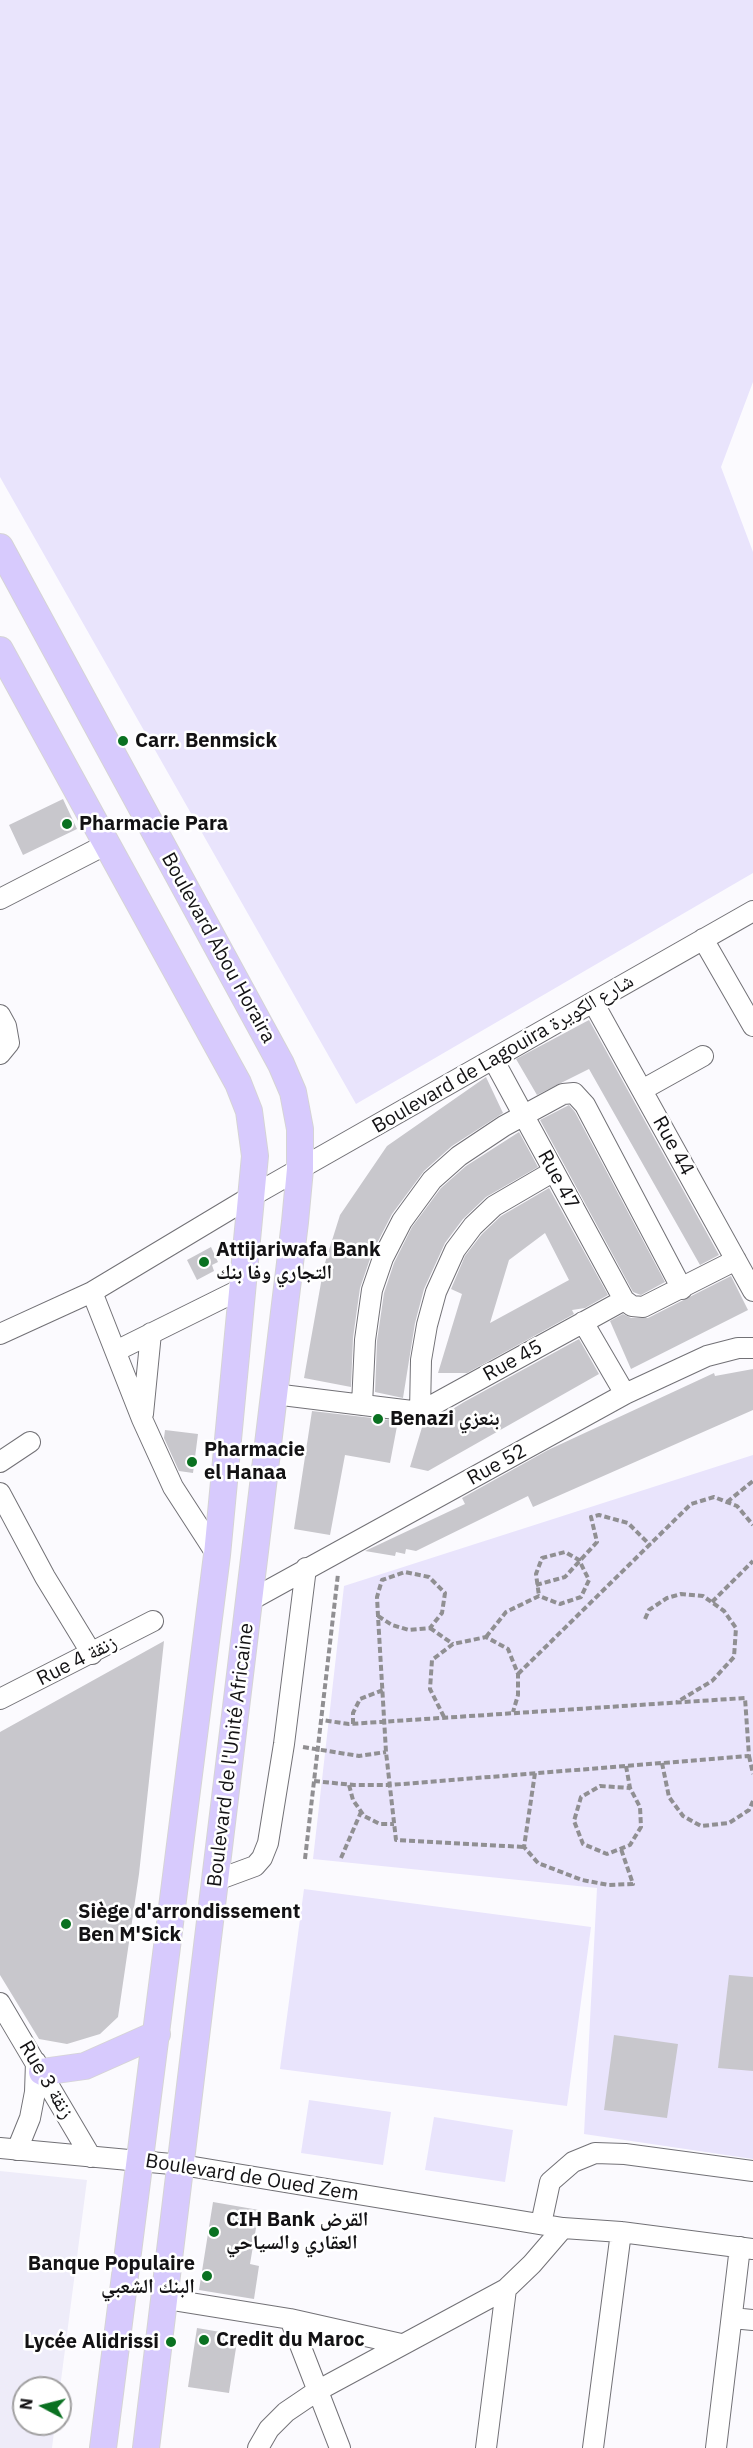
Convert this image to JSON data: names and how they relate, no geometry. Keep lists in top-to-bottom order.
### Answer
{
  "streets": {
    "main road": ["Boulevard Abou Horaira", "Boulevard de l'Unité Africaine"],
    "street": [
      "Boulevard de Lagouira شارع الكويرة",
      "Rue 44",
      "Rue 47",
      "Rue 45",
      "Rue 52",
      "Rue 4 زنقة",
      "Rue 3 زنقة",
      "Boulevard de Oued Zem"
    ]
  },
  "crossings": [
    ["Boulevard Abou Horaira", "Boulevard de Lagouira شارع الكويرة"],
    ["Boulevard Abou Horaira", "Boulevard de l'Unité Africaine"],
    ["Boulevard de Lagouira شارع الكويرة", "Rue 44"],
    ["Boulevard de Lagouira شارع الكويرة", "Rue 47"],
    ["Boulevard de Lagouira شارع الكويرة", "Boulevard de l'Unité Africaine"],
    ["Rue 47", "Rue 45"],
    ["Rue 52", "Boulevard de l'Unité Africaine"],
    ["Boulevard de l'Unité Africaine", "Boulevard de Oued Zem"],
    ["Rue 3 زنقة", "Boulevard de Oued Zem"]
  ],
  "places": [
    "Carr. Benmsick",
    "Pharmacie Para",
    "Attijariwafa Bank التجاري وفا بنك",
    "Benazi بنعزي",
    "Pharmacie el Hanaa",
    "Siège d'arrondissement Ben M'Sick",
    "CIH Bank القرض العقاري والسياحي",
    "Banque Populaire البنك الشعبي",
    "Credit du Maroc",
    "Lycée Alidrissi"
  ],
  "north": "left"
}
